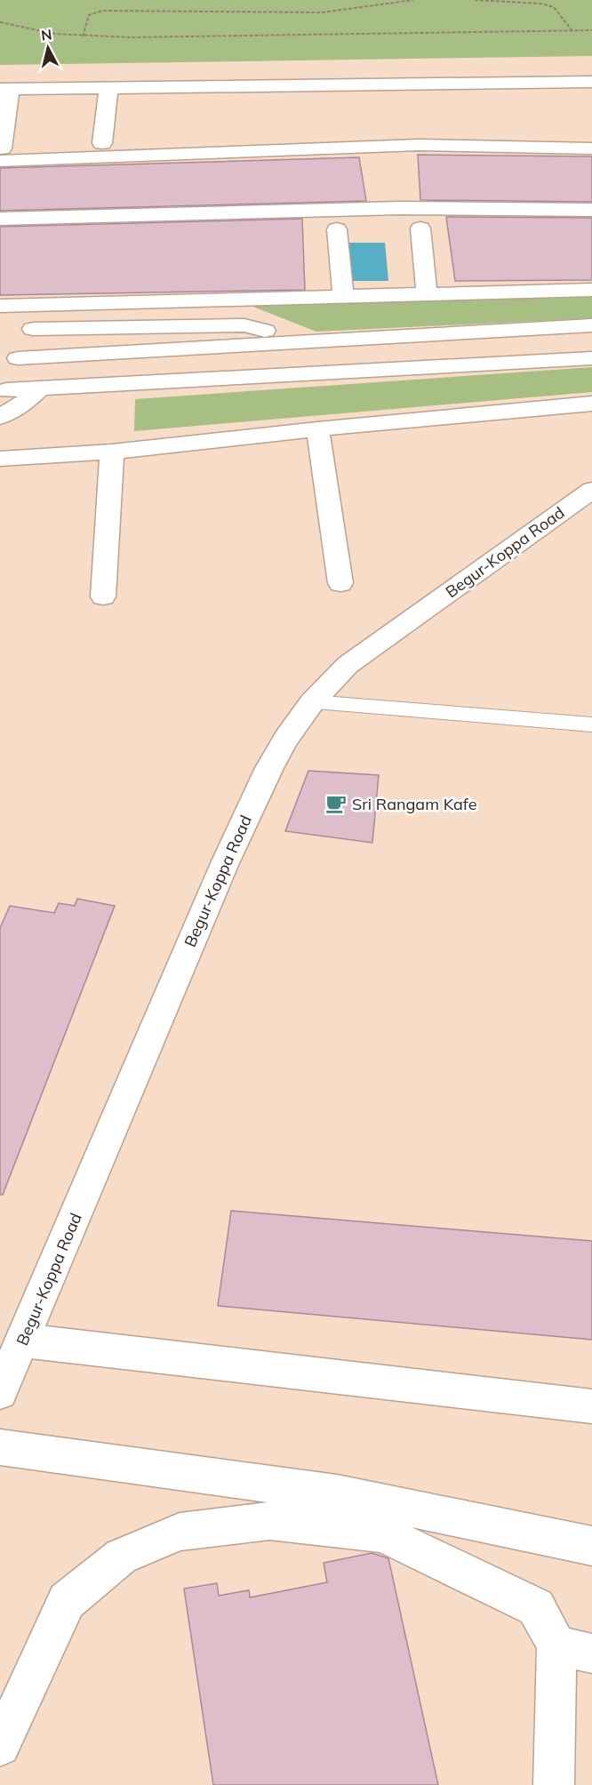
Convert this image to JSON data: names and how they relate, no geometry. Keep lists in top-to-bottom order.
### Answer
{
  "streets": {
    "street": ["Begur-Koppa Road"]
  },
  "places": {
    "cafe": ["Sri Rangam Kafe"]
  },
  "north": "top"
}
